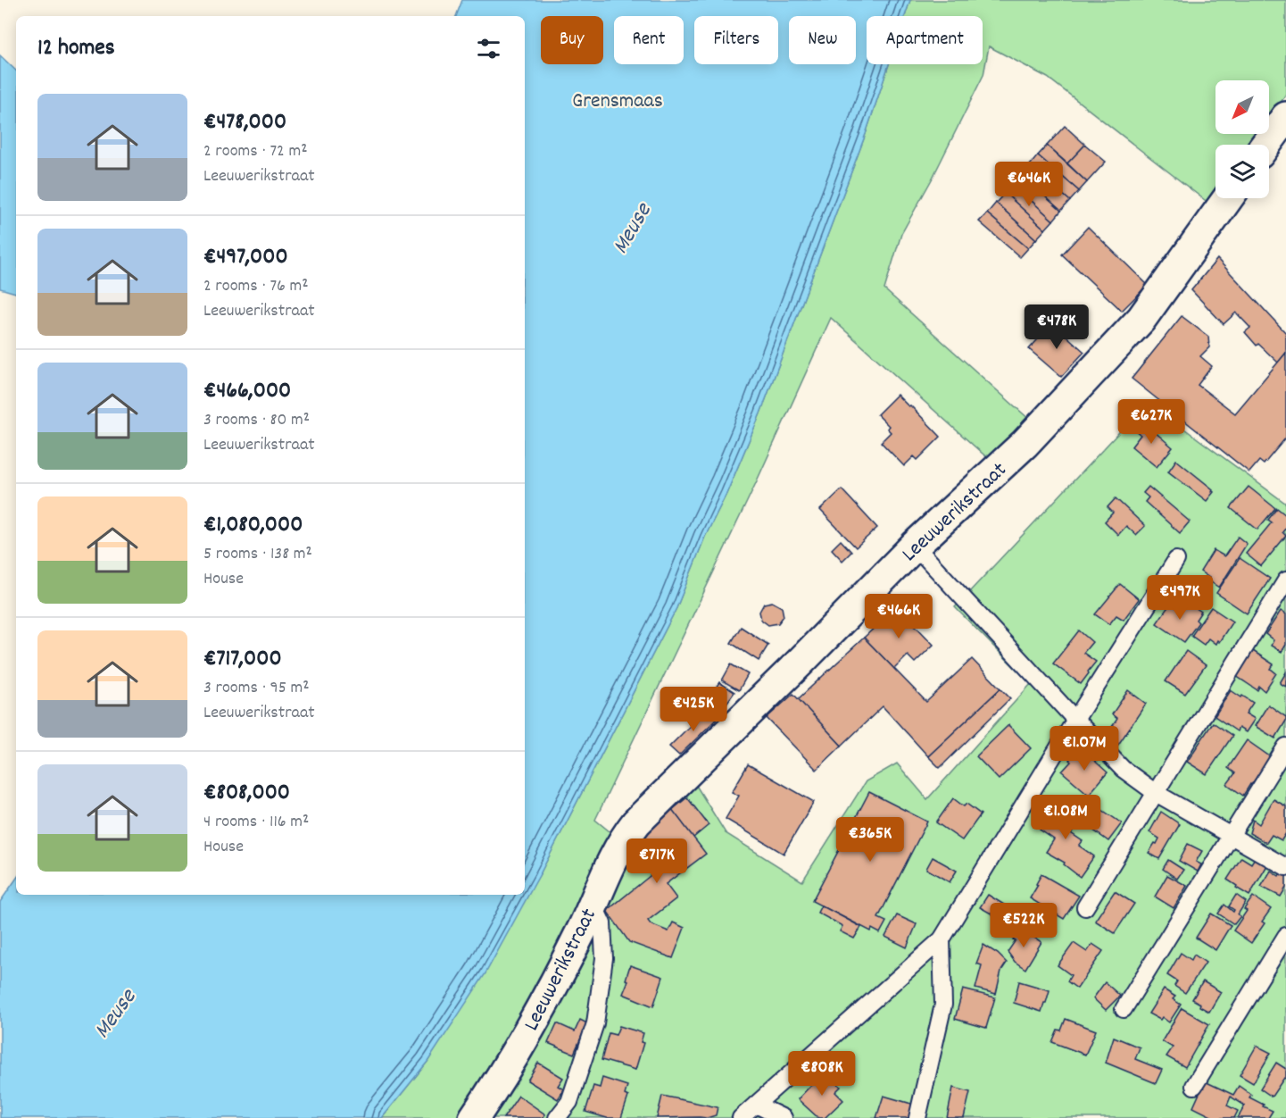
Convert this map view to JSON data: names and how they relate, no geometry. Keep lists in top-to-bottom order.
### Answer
{
  "streets": {
    "street": ["Leeuwerikstraat"]
  },
  "water": ["Meuse"],
  "parks": ["Grensmaas"],
  "north": "bottom left",
  "page": {
    "chip": [
      "Buy",
      "Rent",
      "Filters",
      "New",
      "Apartment"
    ],
    "heading": "12 homes",
    "list": [
      {
        "name": "€478,000",
        "note": "2 rooms · 72 m² · Leeuwerikstraat"
      },
      {
        "name": "€497,000",
        "note": "2 rooms · 76 m² · Leeuwerikstraat"
      },
      {
        "name": "€466,000",
        "note": "3 rooms · 80 m² · Leeuwerikstraat"
      },
      {
        "name": "€1,080,000",
        "note": "5 rooms · 138 m² · House"
      },
      {
        "name": "€717,000",
        "note": "3 rooms · 95 m² · Leeuwerikstraat"
      },
      {
        "name": "€808,000",
        "note": "4 rooms · 116 m² · House"
      }
    ],
    "price": [
      "€646K",
      "€478K",
      "€627K",
      "€497K",
      "€466K",
      "€425K",
      "€1.07M",
      "€1.08M",
      "€365K",
      "€717K",
      "€522K",
      "€808K"
    ]
  }
}
